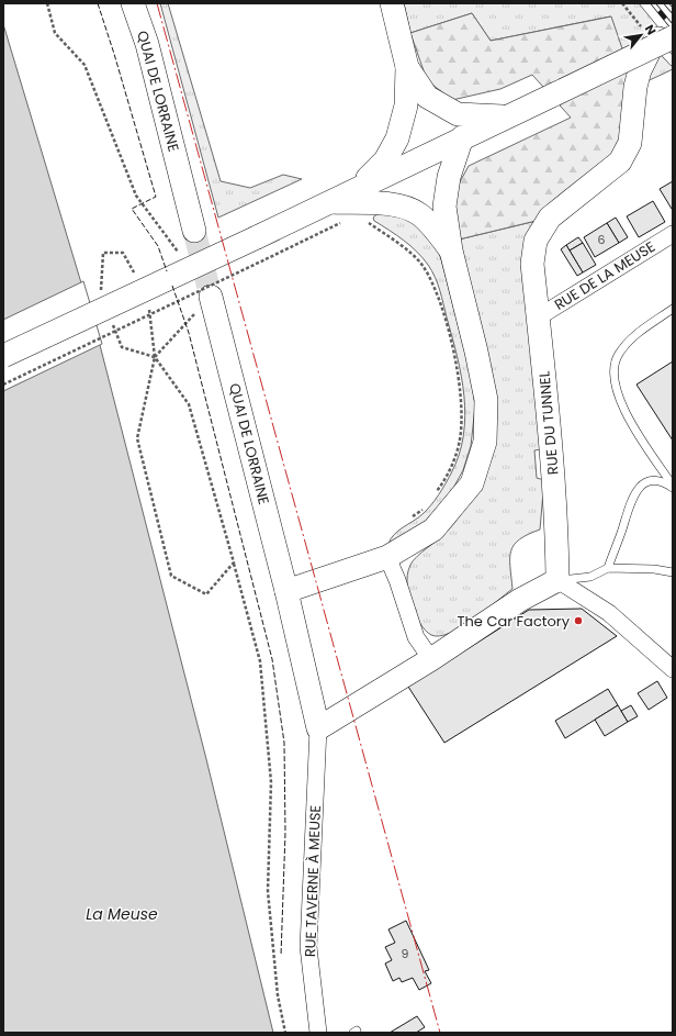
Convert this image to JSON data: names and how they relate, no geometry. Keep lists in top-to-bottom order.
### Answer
{
  "streets": {
    "main road": ["QUAI DE LORRAINE", "RUE DU TUNNEL"],
    "street": ["RUE DE LA MEUSE", "RUE TAVERNE À MEUSE"]
  },
  "crossings": [
    ["QUAI DE LORRAINE", "RUE TAVERNE À MEUSE"],
    ["RUE DE LA MEUSE", "RUE DU TUNNEL"]
  ],
  "water": ["La Meuse"],
  "places": ["The Car Factory"],
  "house_numbers": ["6", "9"],
  "north": "top right"
}
